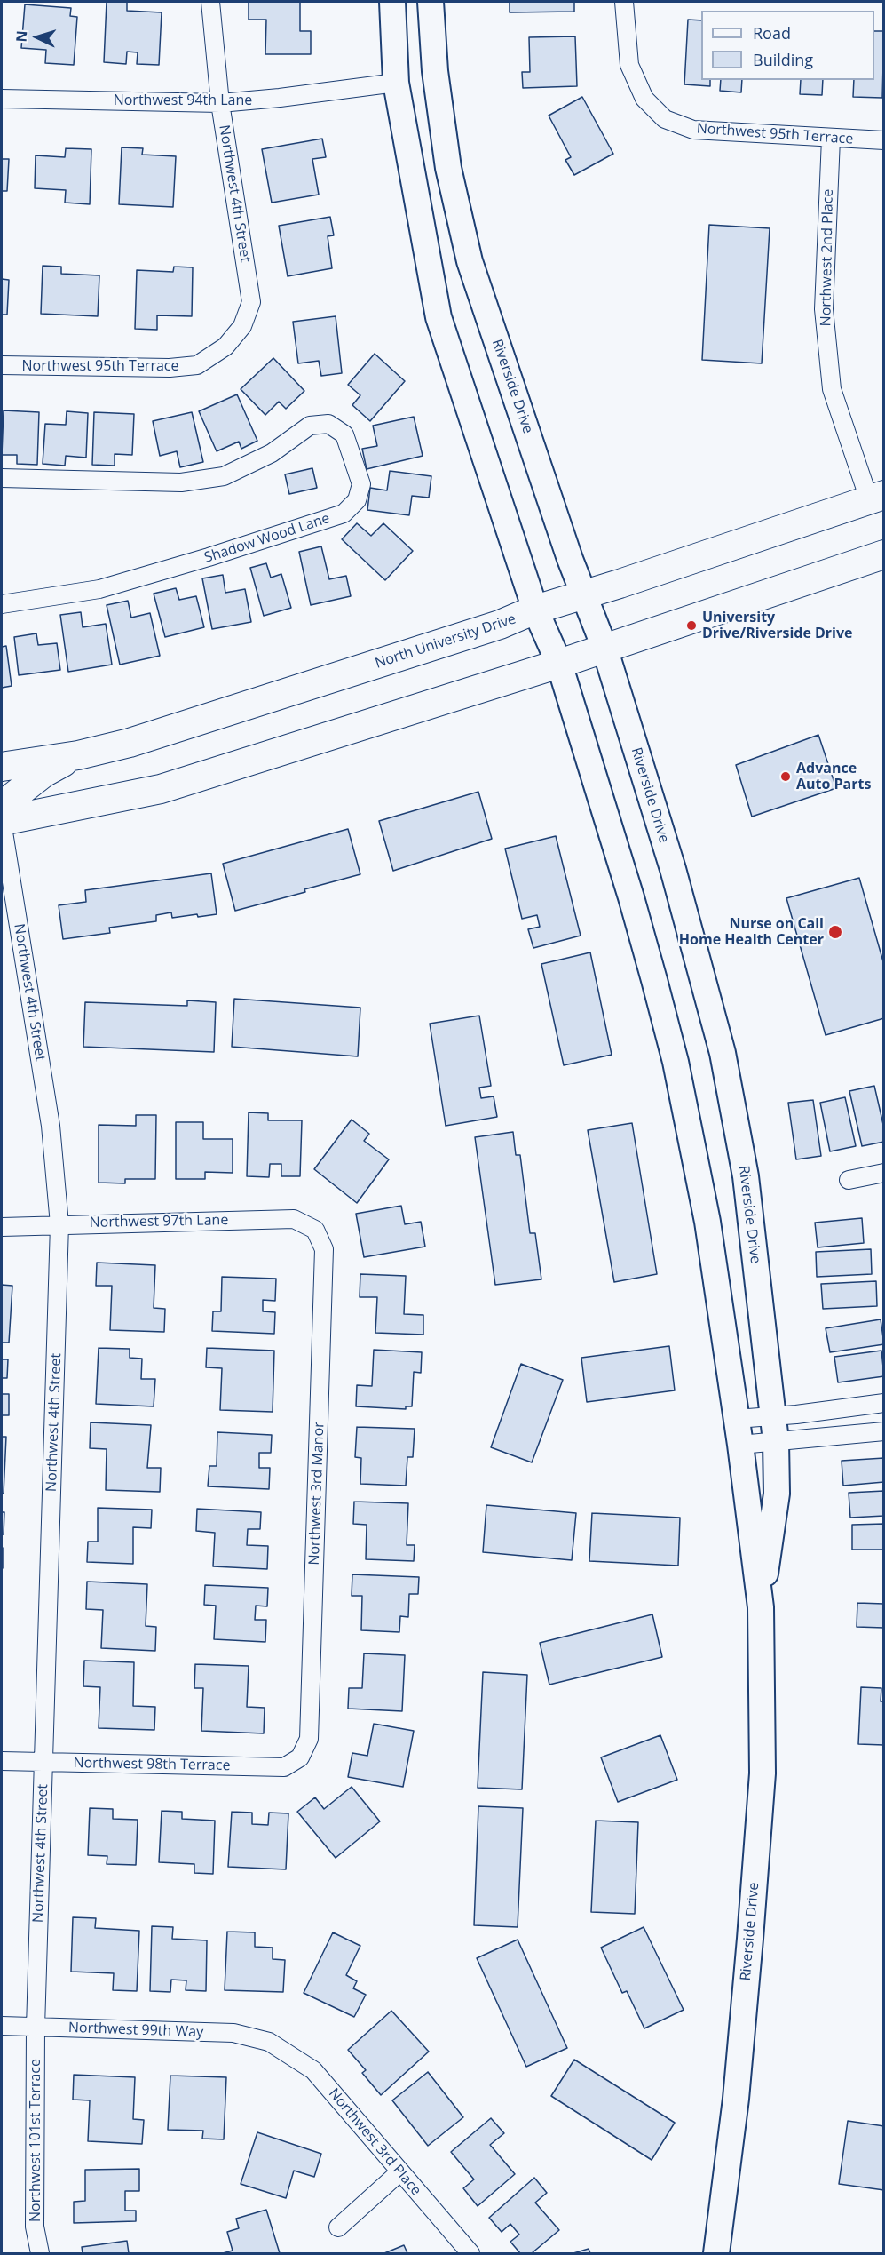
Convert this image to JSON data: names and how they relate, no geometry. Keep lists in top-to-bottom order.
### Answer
{
  "streets": {
    "main road": ["North University Drive"],
    "street": [
      "Northwest 94th Lane",
      "Northwest 95th Terrace",
      "Northwest 4th Street",
      "Northwest 2nd Place",
      "Riverside Drive",
      "Shadow Wood Lane",
      "Northwest 97th Lane",
      "Northwest 3rd Manor",
      "Northwest 98th Terrace",
      "Northwest 99th Way",
      "Northwest 101st Terrace",
      "Northwest 3rd Place"
    ]
  },
  "crossings": [
    ["Northwest 94th Lane", "Northwest 4th Street"],
    ["Northwest 94th Lane", "Riverside Drive"],
    ["Northwest 95th Terrace", "Northwest 4th Street"],
    ["Northwest 95th Terrace", "Northwest 2nd Place"],
    ["Northwest 4th Street", "Northwest 97th Lane"],
    ["Northwest 4th Street", "Northwest 98th Terrace"],
    ["Northwest 4th Street", "Northwest 99th Way"],
    ["Northwest 4th Street", "Northwest 101st Terrace"],
    ["Northwest 2nd Place", "North University Drive"],
    ["Riverside Drive", "North University Drive"],
    ["Northwest 97th Lane", "Northwest 3rd Manor"],
    ["Northwest 3rd Manor", "Northwest 98th Terrace"],
    ["Northwest 99th Way", "Northwest 101st Terrace"],
    ["Northwest 99th Way", "Northwest 3rd Place"]
  ],
  "places": ["University Drive/Riverside Drive", "Advance Auto Parts", "Nurse on Call Home Health Center"],
  "legend": ["Road", "Building"],
  "north": "left"
}
